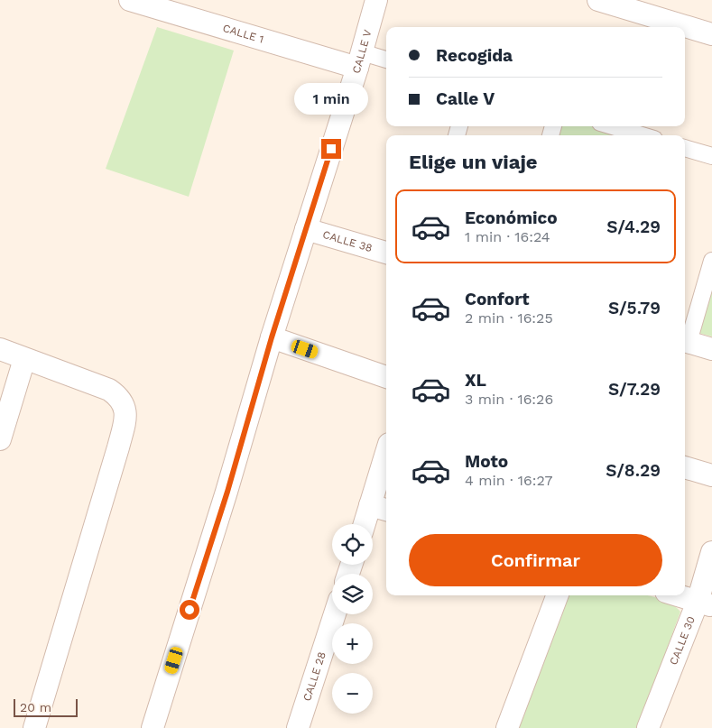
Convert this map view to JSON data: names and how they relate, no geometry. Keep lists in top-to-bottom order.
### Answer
{
  "streets": {
    "street": [
      "CALLE 1",
      "CALLE V",
      "CALLE 38",
      "CALLE 30",
      "CALLE 28"
    ]
  },
  "crossings": [
    ["CALLE 1", "CALLE V"],
    ["CALLE V", "CALLE 38"]
  ],
  "scale_bar": "20 m",
  "page": {
    "banner": ["Recogida", "Calle V"],
    "bubble": "1 min",
    "heading": "Elige un viaje",
    "list": [
      {
        "name": "Económico",
        "note": "1 min · 16:24",
        "value": "S/4.29"
      },
      {
        "name": "Confort",
        "note": "2 min · 16:25",
        "value": "S/5.79"
      },
      {
        "name": "XL",
        "note": "3 min · 16:26",
        "value": "S/7.29"
      },
      {
        "name": "Moto",
        "note": "4 min · 16:27",
        "value": "S/8.29"
      }
    ],
    "map_buttons": ["+", "−"],
    "buttons": "Confirmar",
    "scale": "20 m"
  }
}
